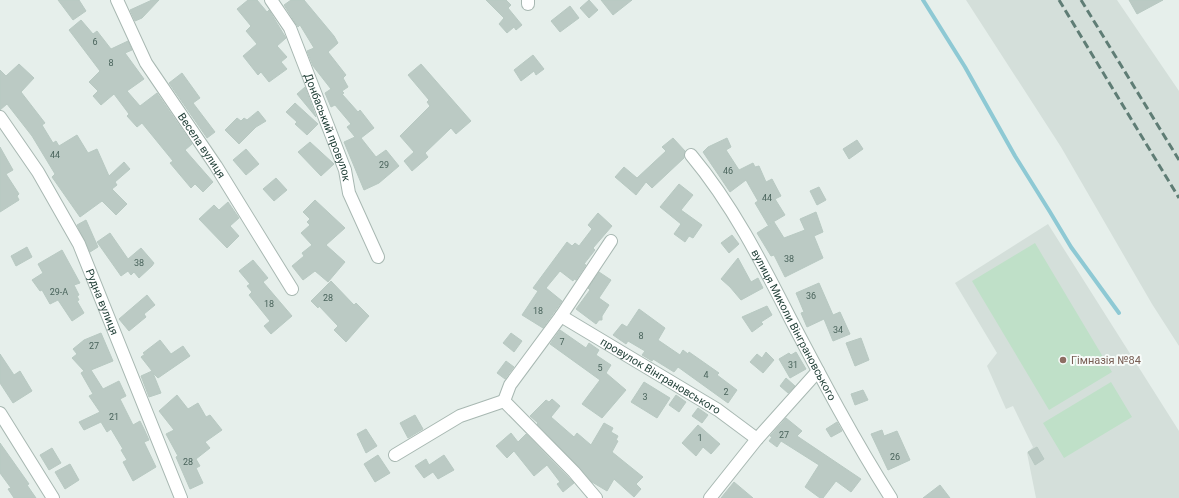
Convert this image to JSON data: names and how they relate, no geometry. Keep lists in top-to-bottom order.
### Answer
{
  "streets": {
    "street": [
      "Донбаський провулок",
      "Весела вулиця",
      "Рудна вулиця",
      "вулиця Миколи Вінграновського",
      "провулок Вінграновського"
    ]
  },
  "places": ["Гімназія №84"],
  "house_numbers": [
    "6",
    "8",
    "44",
    "29",
    "46",
    "44",
    "38",
    "38",
    "29-А",
    "36",
    "28",
    "18",
    "18",
    "34",
    "8",
    "7",
    "27",
    "31",
    "5",
    "4",
    "2",
    "3",
    "21",
    "27",
    "1",
    "26",
    "28"
  ]
}
